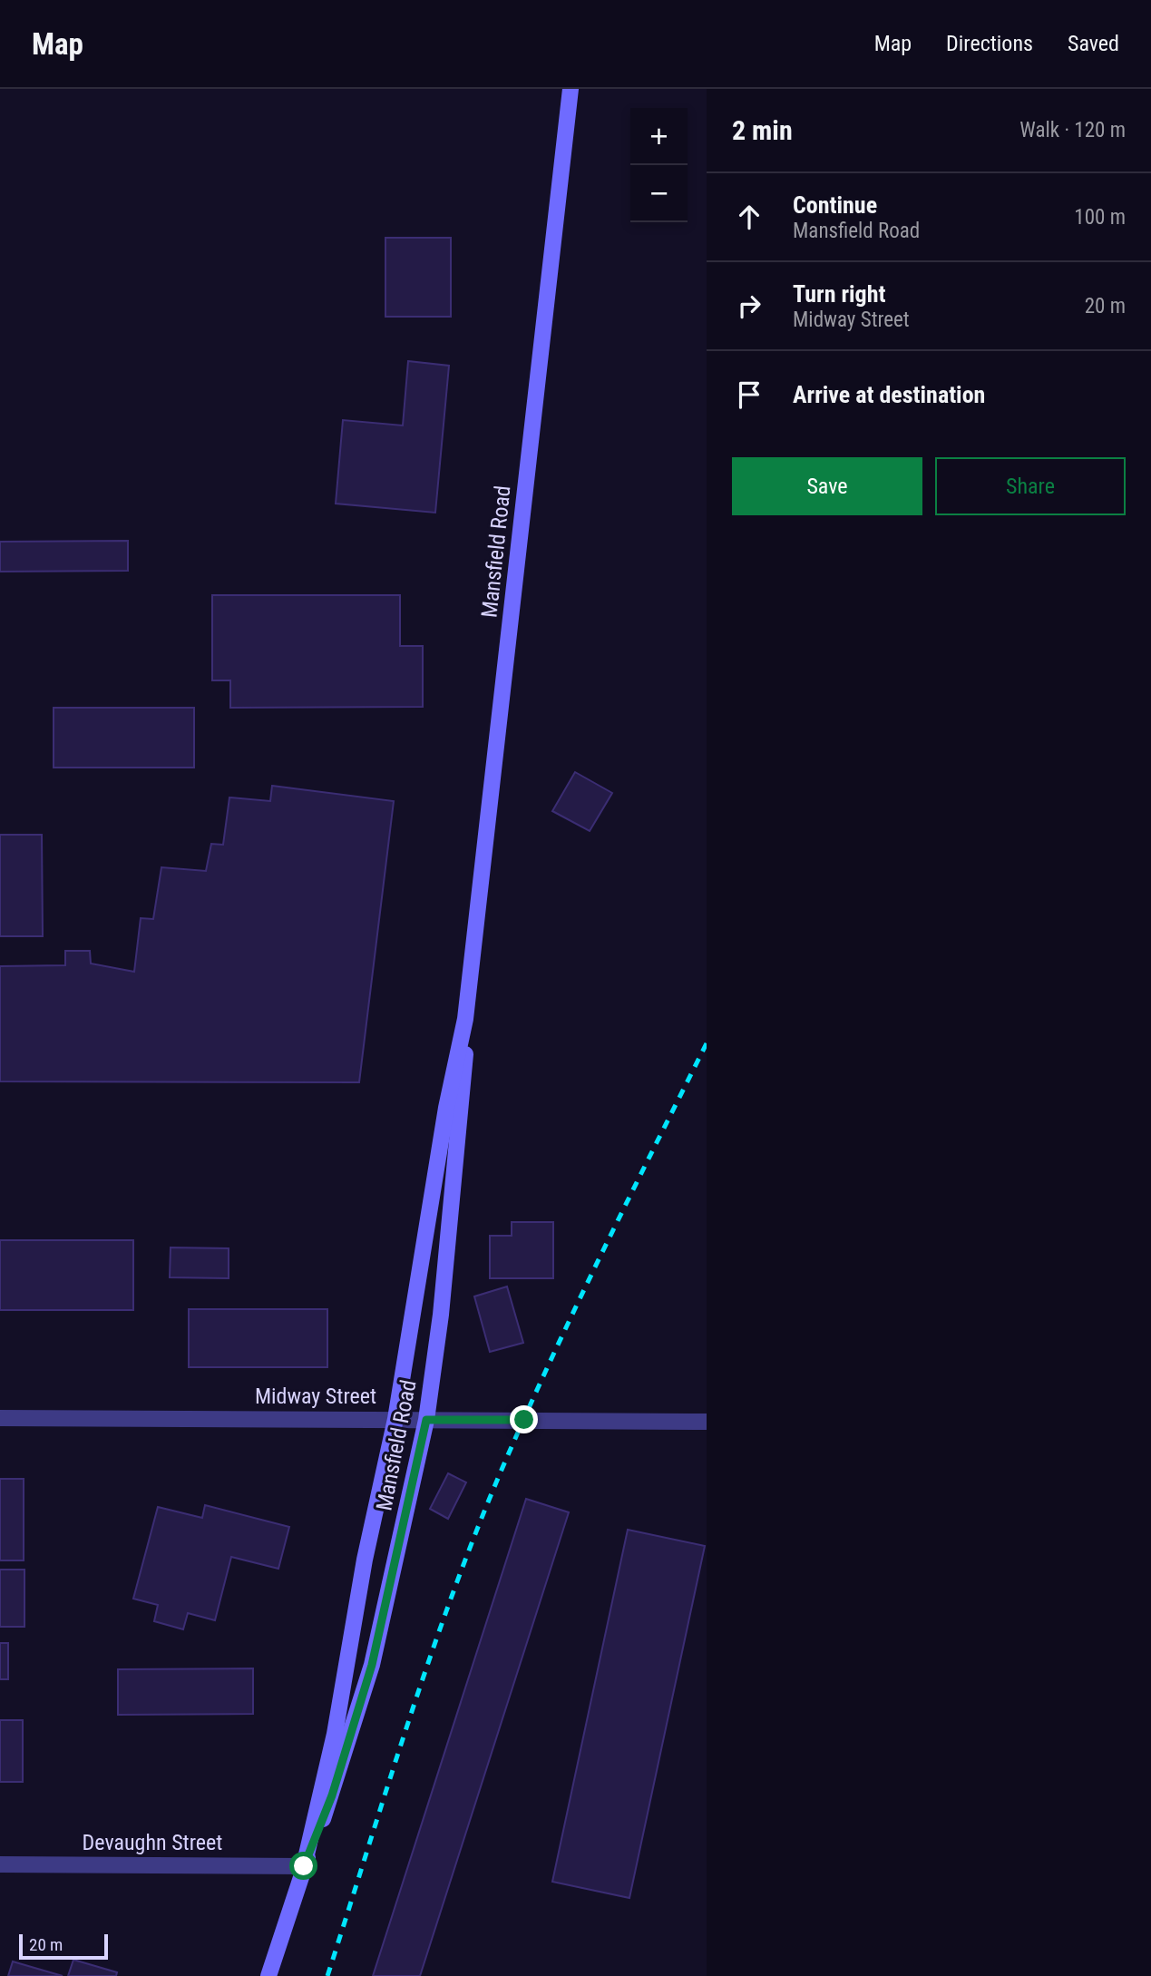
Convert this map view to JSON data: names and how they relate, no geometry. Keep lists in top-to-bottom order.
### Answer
{
  "streets": {
    "main road": ["Mansfield Road"],
    "street": ["Midway Street", "Devaughn Street"]
  },
  "crossings": [
    ["Mansfield Road", "Midway Street"],
    ["Mansfield Road", "Devaughn Street"]
  ],
  "scale_bar": "20 m",
  "page": {
    "header": "Map",
    "nav": ["Map", "Directions", "Saved"],
    "heading": ["2 min", "Walk · 120 m"],
    "map_buttons": ["+", "−"],
    "list": [
      ["Continue", "Mansfield Road", "100 m"],
      ["Turn right", "Midway Street", "20 m"],
      "Arrive at destination"
    ],
    "buttons": ["Save", "Share"],
    "scale": "20 m"
  }
}
